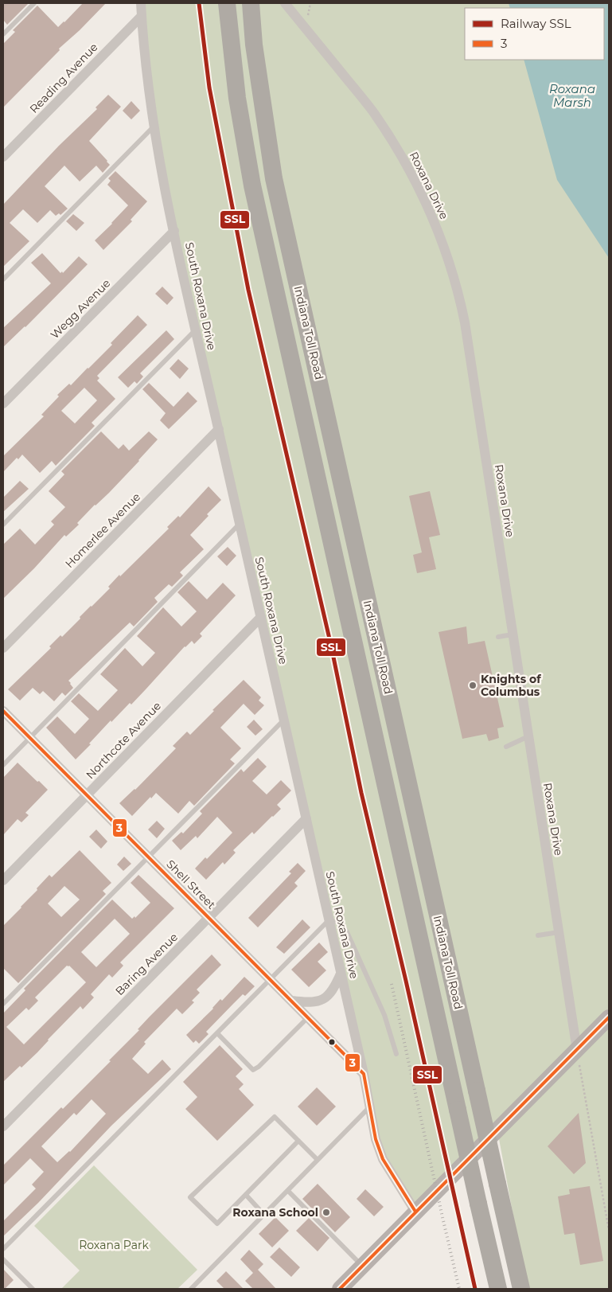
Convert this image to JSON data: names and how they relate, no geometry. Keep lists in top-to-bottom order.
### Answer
{
  "streets": {
    "highway": ["Indiana Toll Road"],
    "street": [
      "Reading Avenue",
      "Roxana Drive",
      "South Roxana Drive",
      "Wegg Avenue",
      "Homerlee Avenue",
      "Northcote Avenue",
      "Shell Street",
      "Baring Avenue"
    ]
  },
  "crossings": [
    ["Reading Avenue", "South Roxana Drive"],
    ["South Roxana Drive", "Wegg Avenue"],
    ["South Roxana Drive", "Homerlee Avenue"],
    ["South Roxana Drive", "Northcote Avenue"],
    ["South Roxana Drive", "Shell Street"],
    ["South Roxana Drive", "Baring Avenue"],
    ["Northcote Avenue", "Shell Street"],
    ["Shell Street", "Baring Avenue"]
  ],
  "water": ["Roxana Marsh"],
  "parks": ["Roxana Park"],
  "places": ["Knights of Columbus", "Roxana School"],
  "lines": ["rail line SSL", "transit line 3"],
  "legend": ["Railway SSL", "3"]
}
